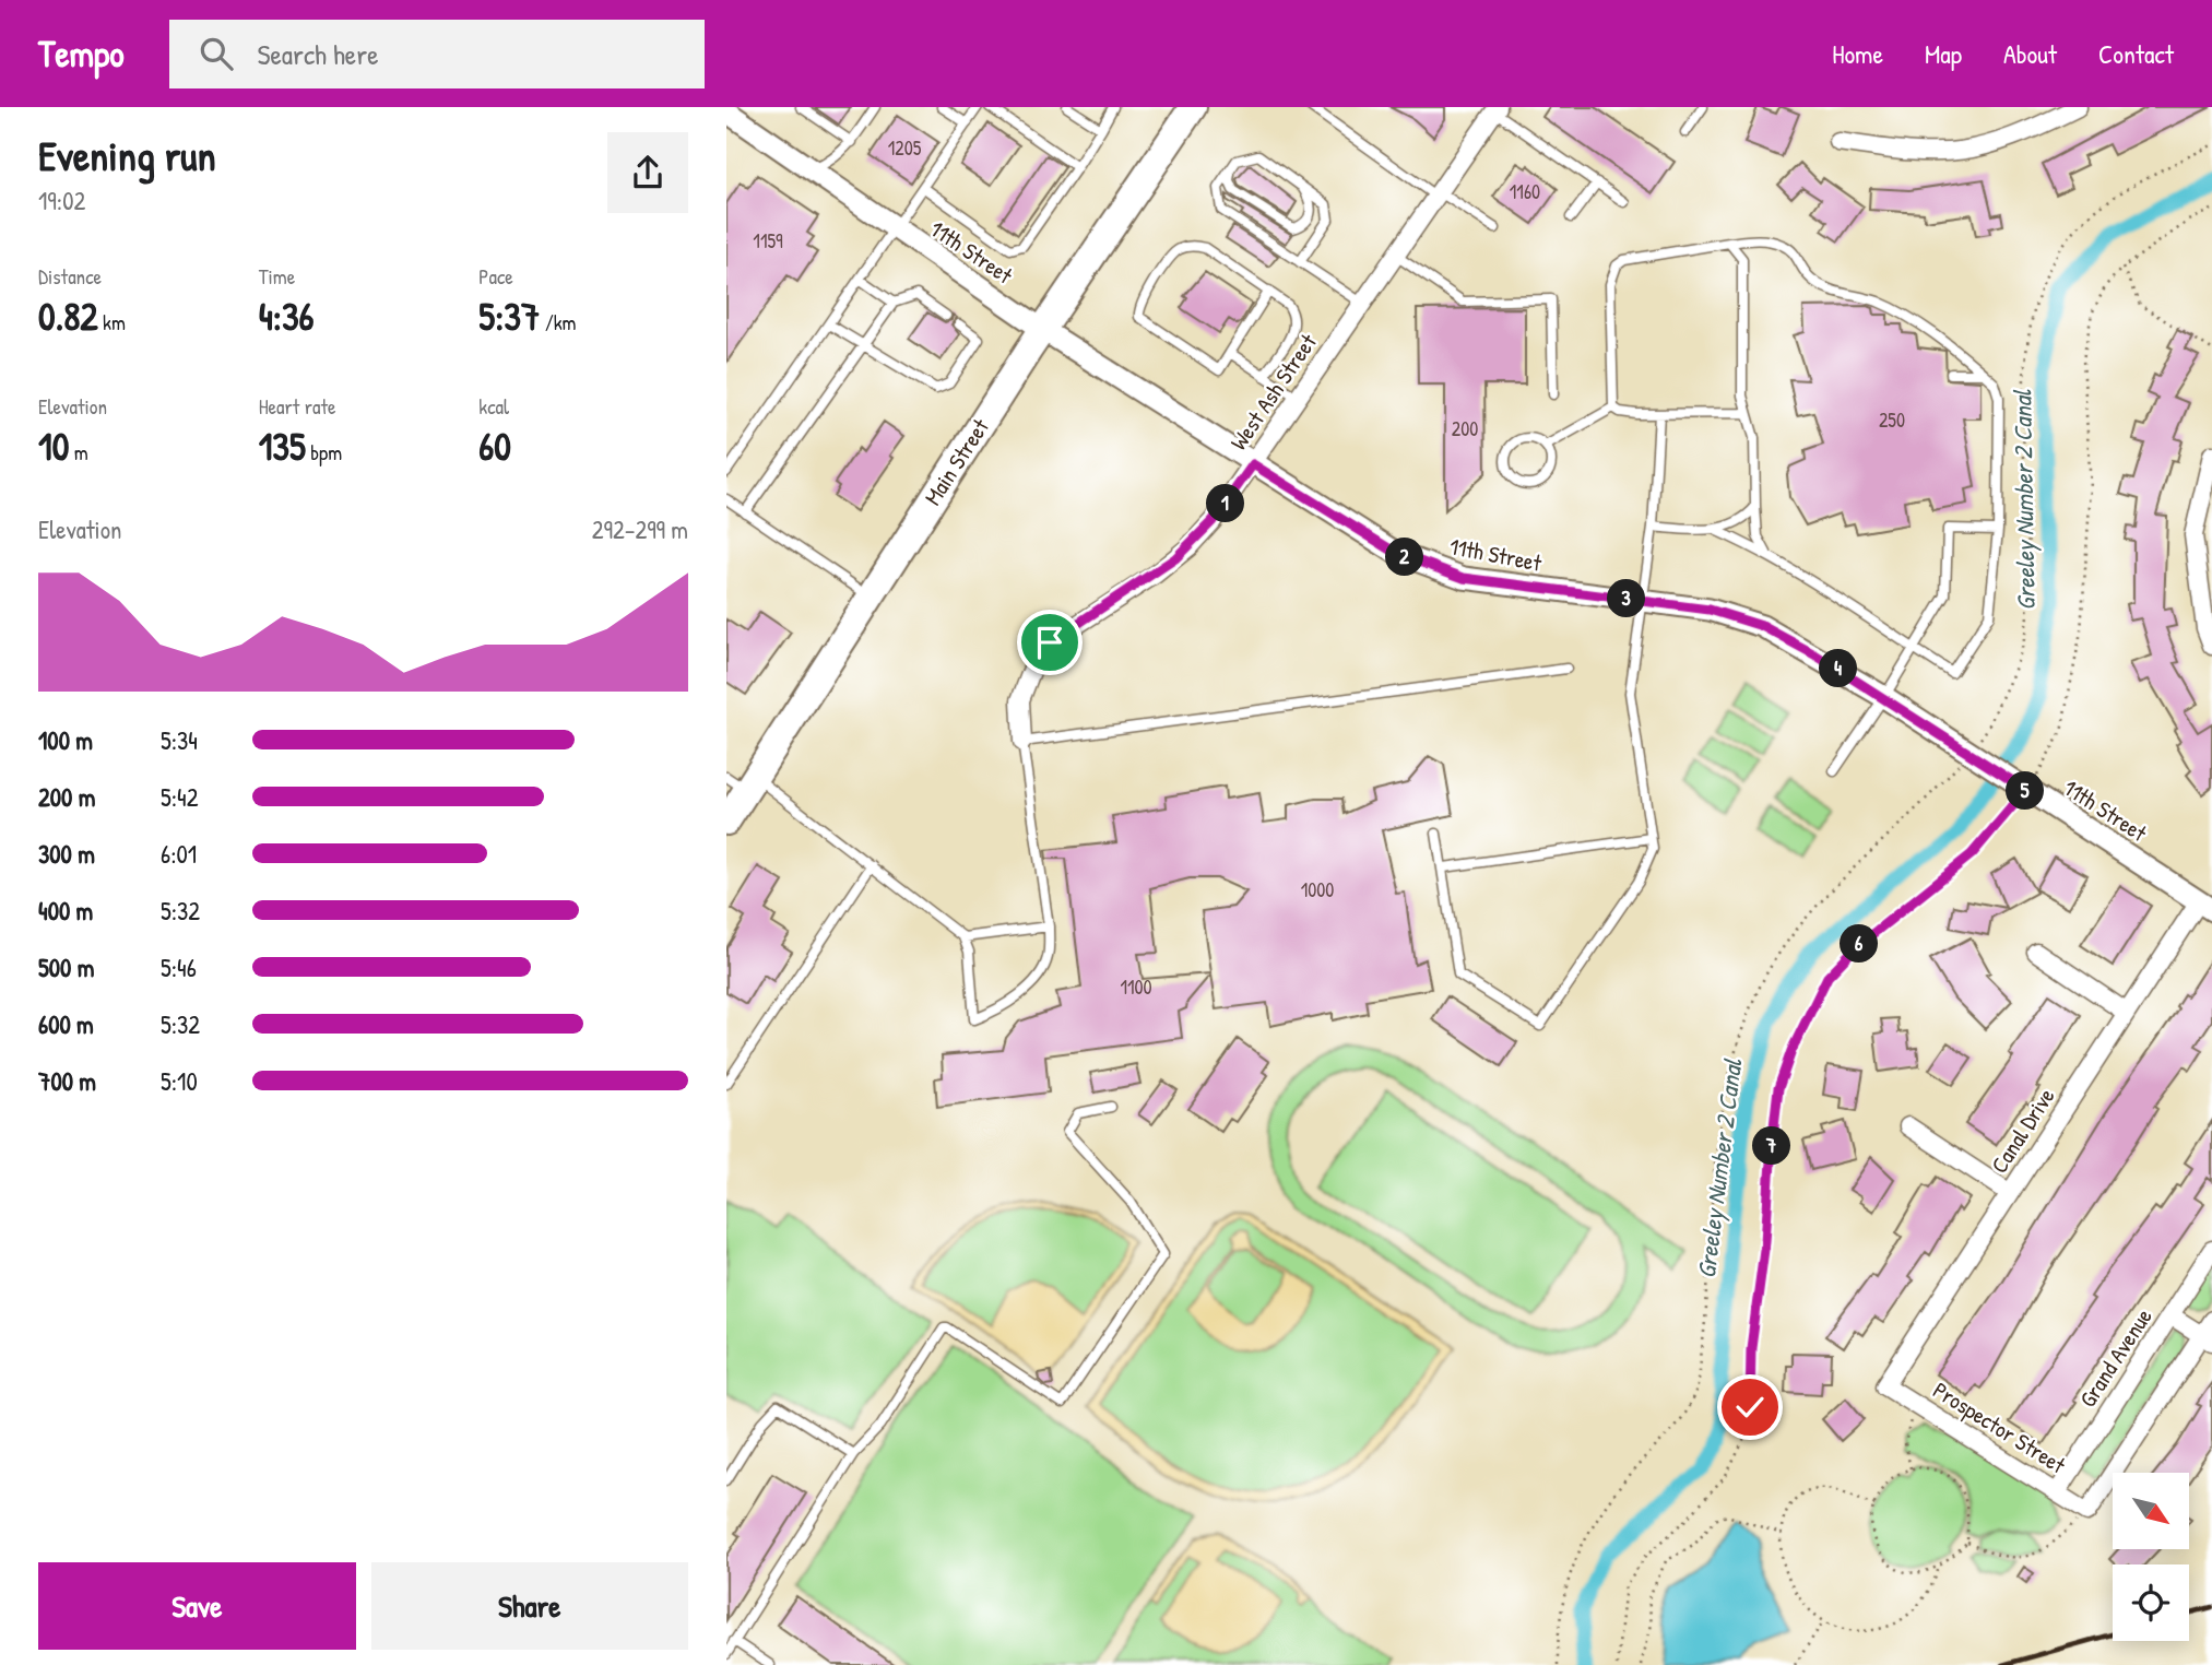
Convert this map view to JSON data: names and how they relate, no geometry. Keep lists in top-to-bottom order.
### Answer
{
  "streets": {
    "main road": ["Main Street"],
    "street": [
      "11th Street",
      "West Ash Street",
      "Canal Drive",
      "Grand Avenue",
      "Prospector Street"
    ]
  },
  "crossings": [
    ["11th Street", "West Ash Street"],
    ["11th Street", "Main Street"],
    ["11th Street", "Canal Drive"],
    ["Canal Drive", "Prospector Street"],
    ["Grand Avenue", "Prospector Street"]
  ],
  "water": ["Greeley Number 2 Canal"],
  "house_numbers": [
    "1205",
    "1160",
    "1159",
    "250",
    "200",
    "1000",
    "1100"
  ],
  "north": "bottom right",
  "page": {
    "header": "Tempo",
    "search": "Search here",
    "nav": [
      "Home",
      "Map",
      "About",
      "Contact"
    ],
    "heading": ["Evening run", "19:02"],
    "stats": [
      ["Distance", "0.82 km"],
      ["Time", "4:36"],
      ["Pace", "5:37 /km"],
      ["Elevation", "10 m"],
      ["Heart rate", "135 bpm"],
      ["kcal", "60"]
    ],
    "pins": [
      "1",
      "2",
      "3",
      "4",
      "5",
      "6",
      "7"
    ],
    "chart": ["Elevation", "292–299 m"],
    "list": [
      {
        "name": "100 m",
        "note": "5:34"
      },
      {
        "name": "200 m",
        "note": "5:42"
      },
      {
        "name": "300 m",
        "note": "6:01"
      },
      {
        "name": "400 m",
        "note": "5:32"
      },
      {
        "name": "500 m",
        "note": "5:46"
      },
      {
        "name": "600 m",
        "note": "5:32"
      },
      {
        "name": "700 m",
        "note": "5:10"
      }
    ],
    "buttons": ["Save", "Share"]
  }
}
